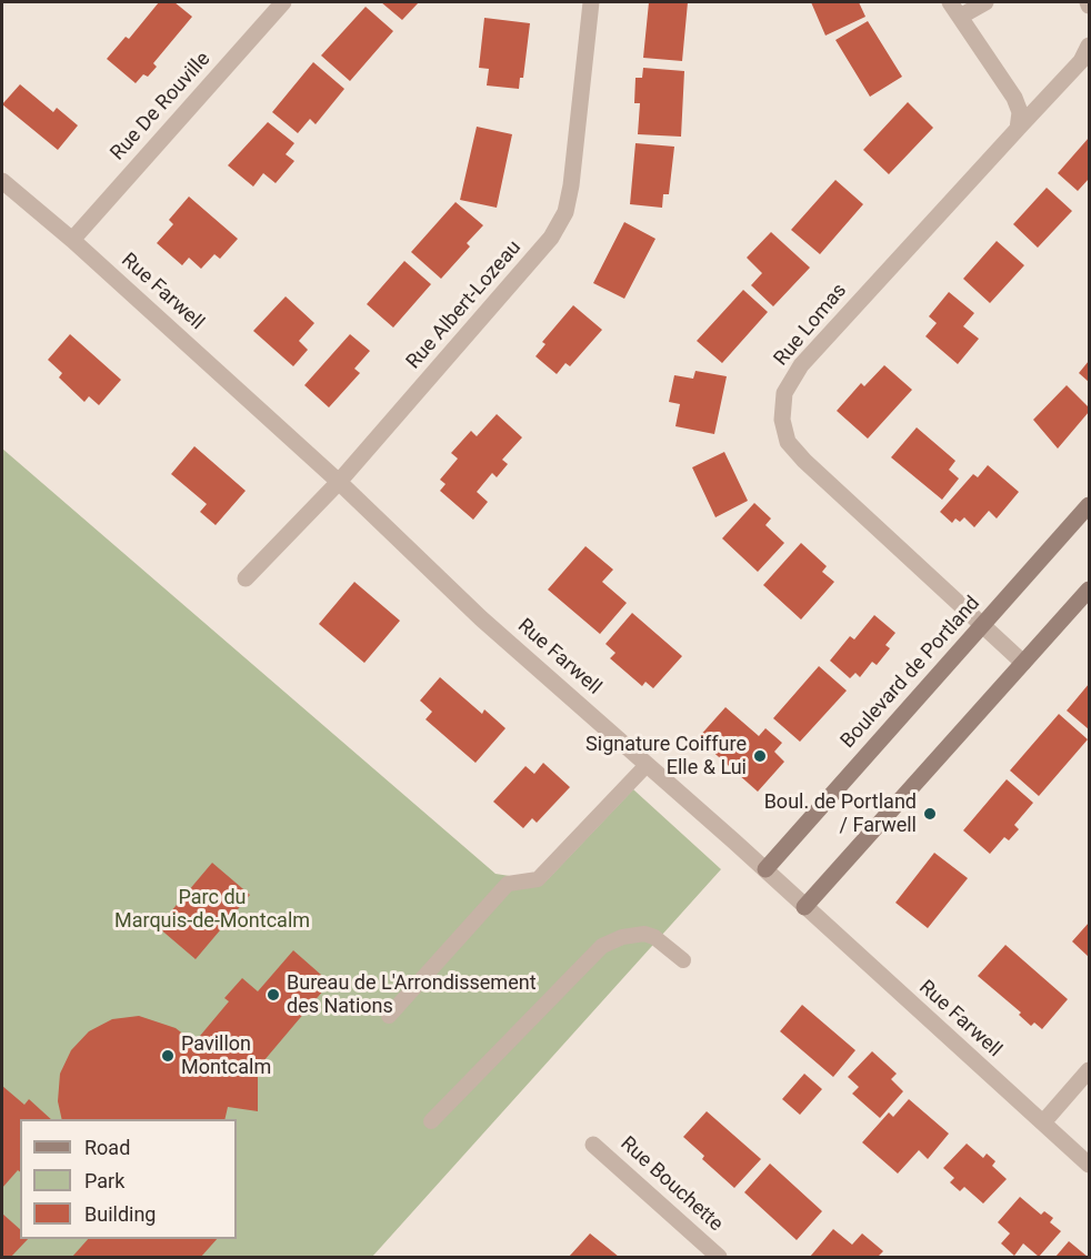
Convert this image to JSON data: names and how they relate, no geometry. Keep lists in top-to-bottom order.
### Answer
{
  "streets": {
    "main road": ["Boulevard de Portland"],
    "street": [
      "Rue De Rouville",
      "Rue Farwell",
      "Rue Albert-Lozeau",
      "Rue Lomas",
      "Rue Bouchette"
    ]
  },
  "crossings": [
    ["Rue De Rouville", "Rue Farwell"],
    ["Rue Farwell", "Rue Albert-Lozeau"],
    ["Rue Farwell", "Boulevard de Portland"],
    ["Rue Lomas", "Boulevard de Portland"]
  ],
  "parks": ["Parc du Marquis-de-Montcalm"],
  "places": [
    "Signature Coiffure Elle & Lui",
    "Boul. de Portland / Farwell",
    "Bureau de L'Arrondissement des Nations",
    "Pavillon Montcalm"
  ],
  "legend": ["Road", "Park", "Building"]
}
